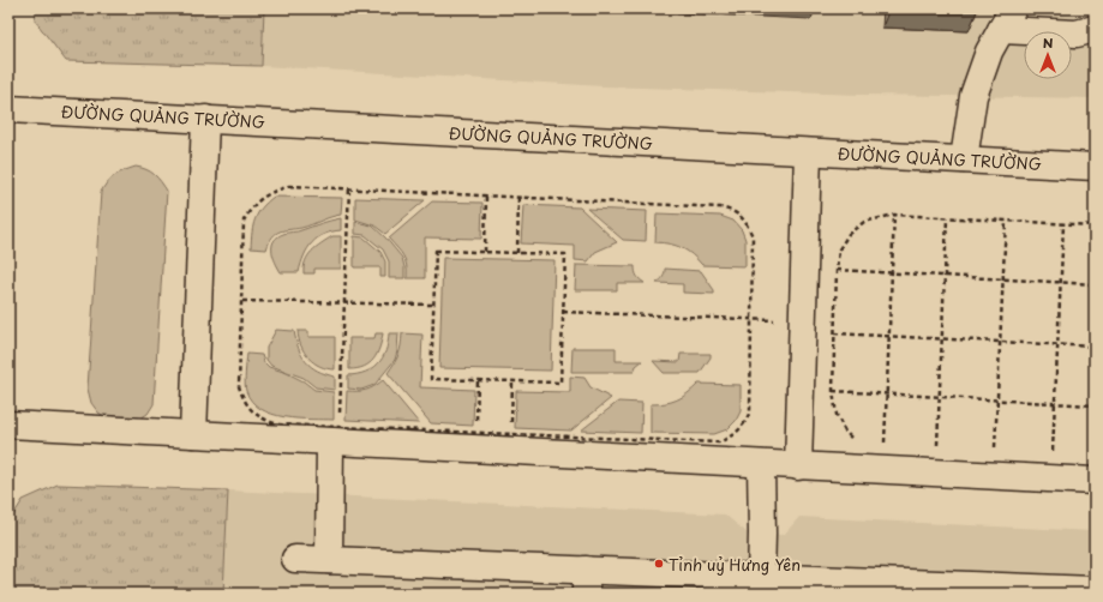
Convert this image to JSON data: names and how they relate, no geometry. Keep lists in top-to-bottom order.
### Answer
{
  "streets": {
    "street": ["ĐƯỜNG QUẢNG TRƯỜNG"]
  },
  "places": ["Tỉnh uỷ Hưng Yên"],
  "north": "top"
}
